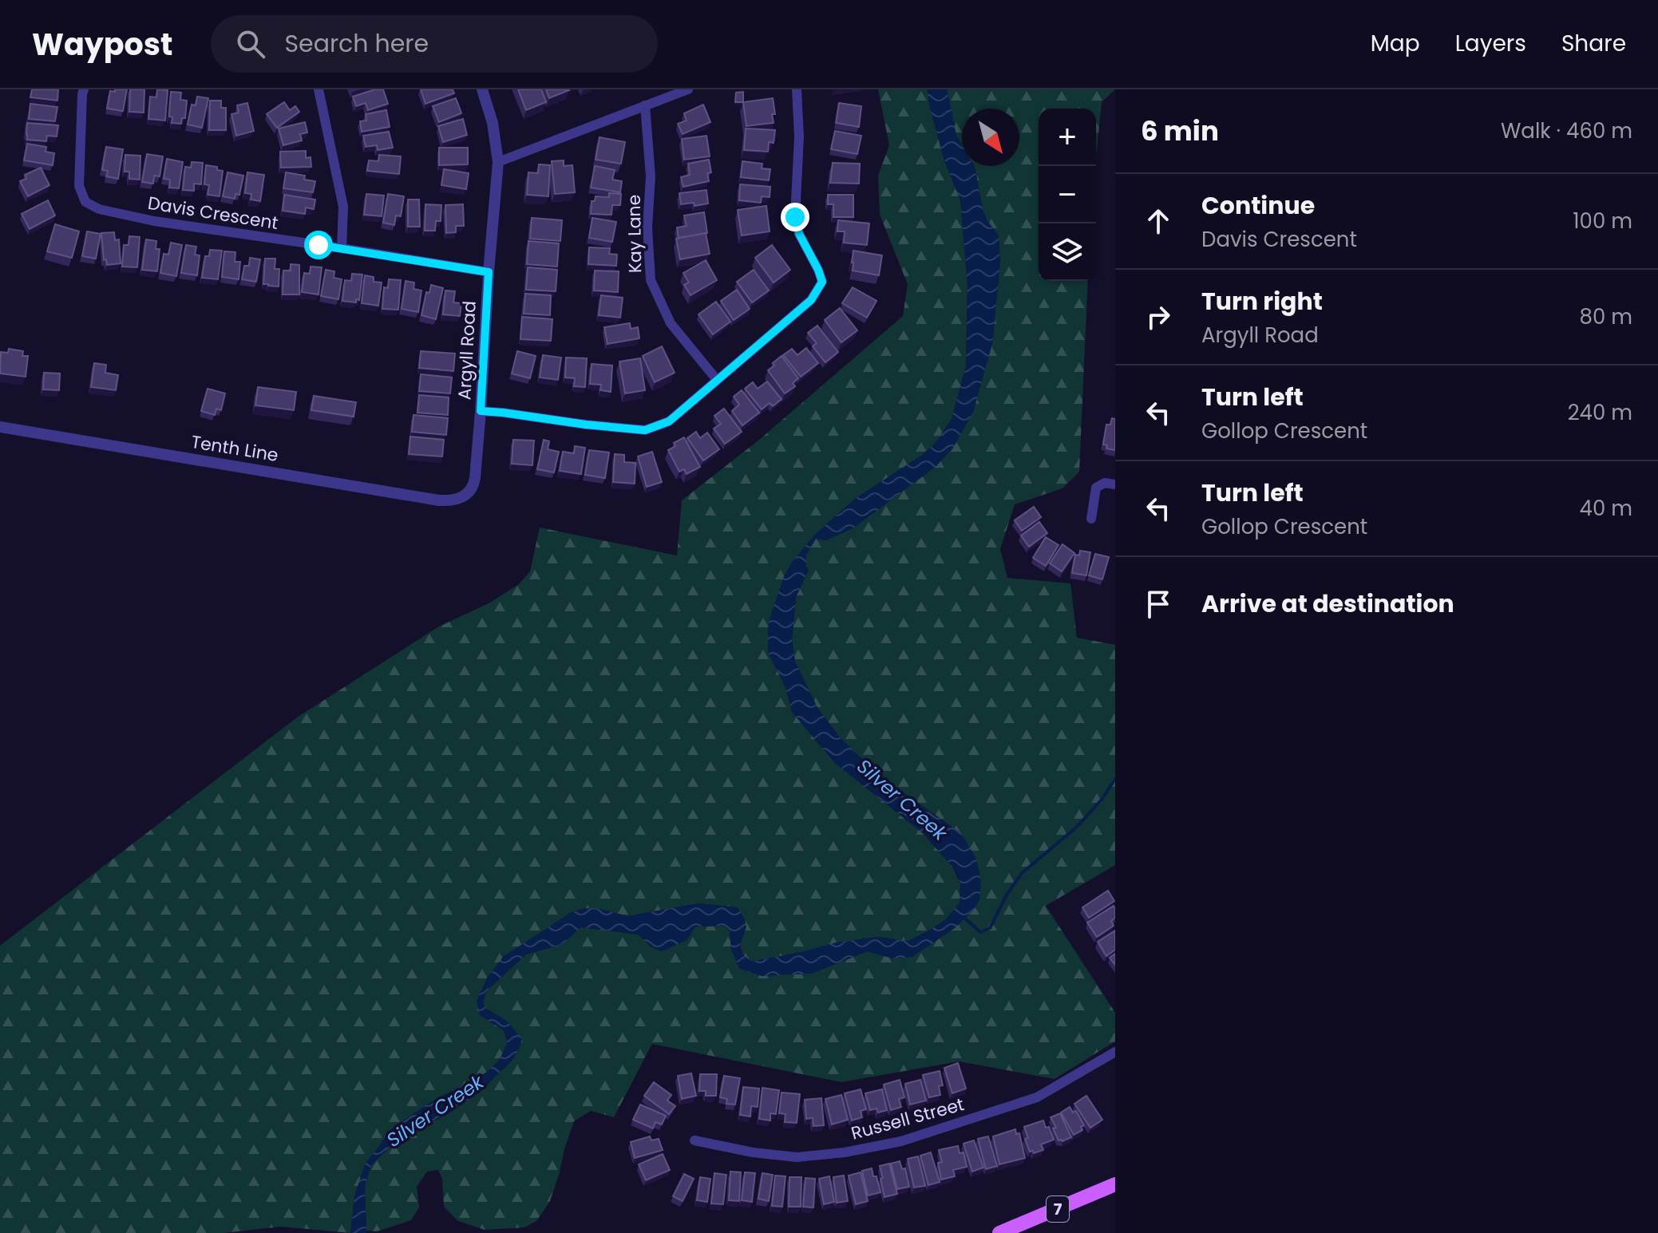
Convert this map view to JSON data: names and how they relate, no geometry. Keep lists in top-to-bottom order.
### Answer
{
  "streets": {
    "main road": ["7"],
    "street": [
      "Davis Crescent",
      "Kay Lane",
      "Argyll Road",
      "Tenth Line",
      "Russell Street"
    ]
  },
  "crossings": [
    ["Davis Crescent", "Argyll Road"],
    ["Argyll Road", "Tenth Line"]
  ],
  "water": ["Silver Creek"],
  "north": "bottom right",
  "page": {
    "header": "Waypost",
    "search": "Search here",
    "nav": ["Map", "Layers", "Share"],
    "heading": ["6 min", "Walk · 460 m"],
    "map_buttons": ["+", "−"],
    "list": [
      ["Continue", "Davis Crescent", "100 m"],
      ["Turn right", "Argyll Road", "80 m"],
      ["Turn left", "Gollop Crescent", "240 m"],
      ["Turn left", "Gollop Crescent", "40 m"],
      "Arrive at destination"
    ]
  }
}
